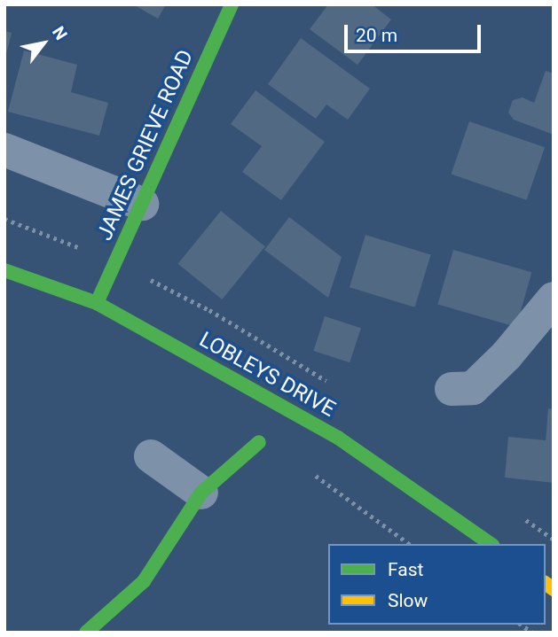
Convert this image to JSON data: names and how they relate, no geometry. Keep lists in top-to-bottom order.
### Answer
{
  "streets": {
    "street": ["JAMES GRIEVE ROAD", "LOBLEYS DRIVE"]
  },
  "crossings": [
    ["JAMES GRIEVE ROAD", "LOBLEYS DRIVE"]
  ],
  "legend": ["Fast", "Slow"],
  "scale_bar": "20 m",
  "north": "top right"
}
